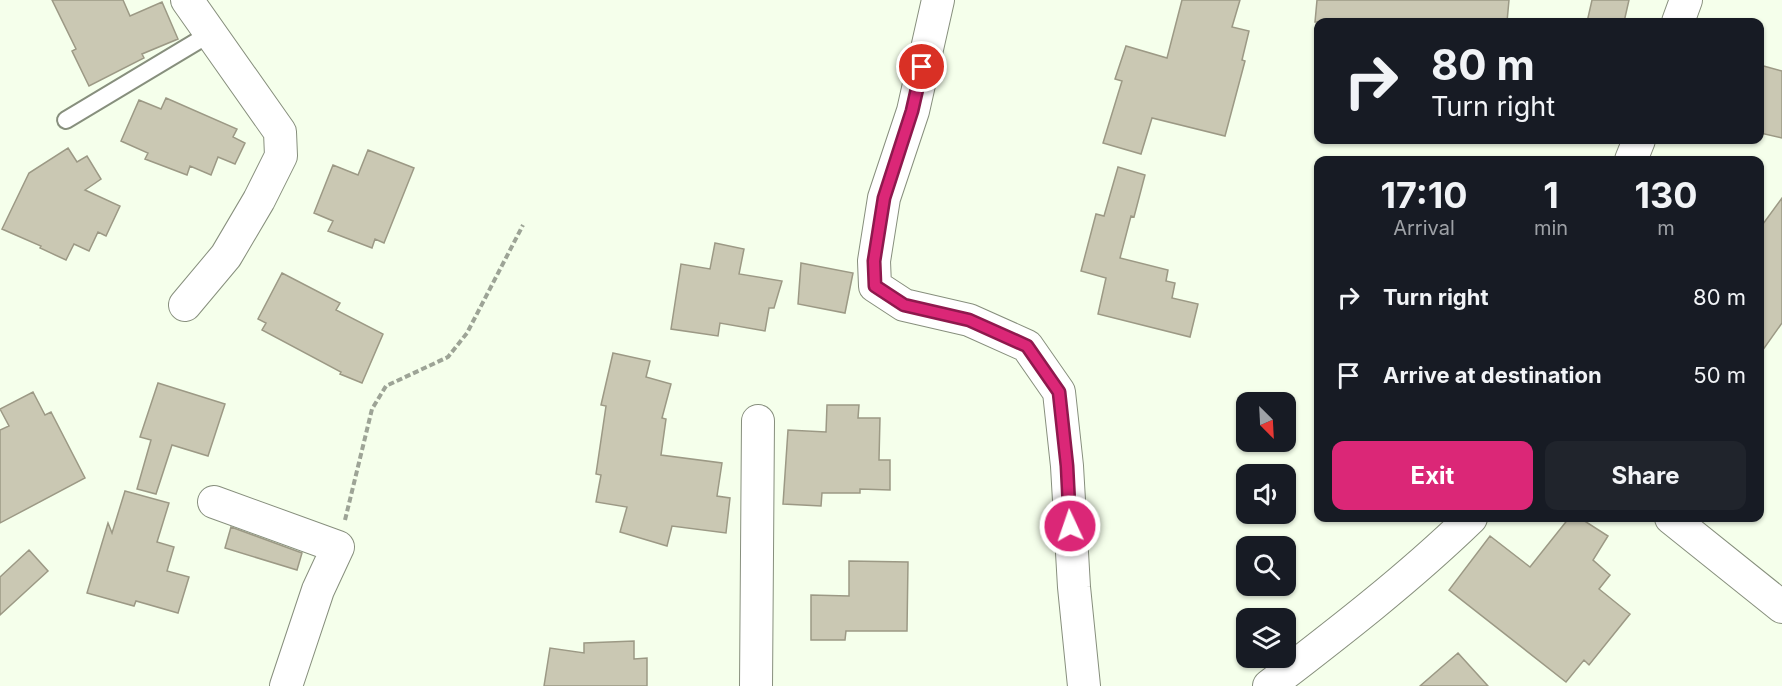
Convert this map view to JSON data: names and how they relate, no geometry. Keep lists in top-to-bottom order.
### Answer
{
  "north": "bottom right",
  "page": {
    "turn": ["80 m", "Turn right"],
    "eta": [
      "17:10",
      "Arrival",
      "1",
      "min",
      "130",
      "m"
    ],
    "list": [
      {
        "name": "Turn right",
        "value": "80 m"
      },
      {
        "name": "Arrive at destination",
        "value": "50 m"
      }
    ],
    "buttons": ["Exit", "Share"]
  }
}
